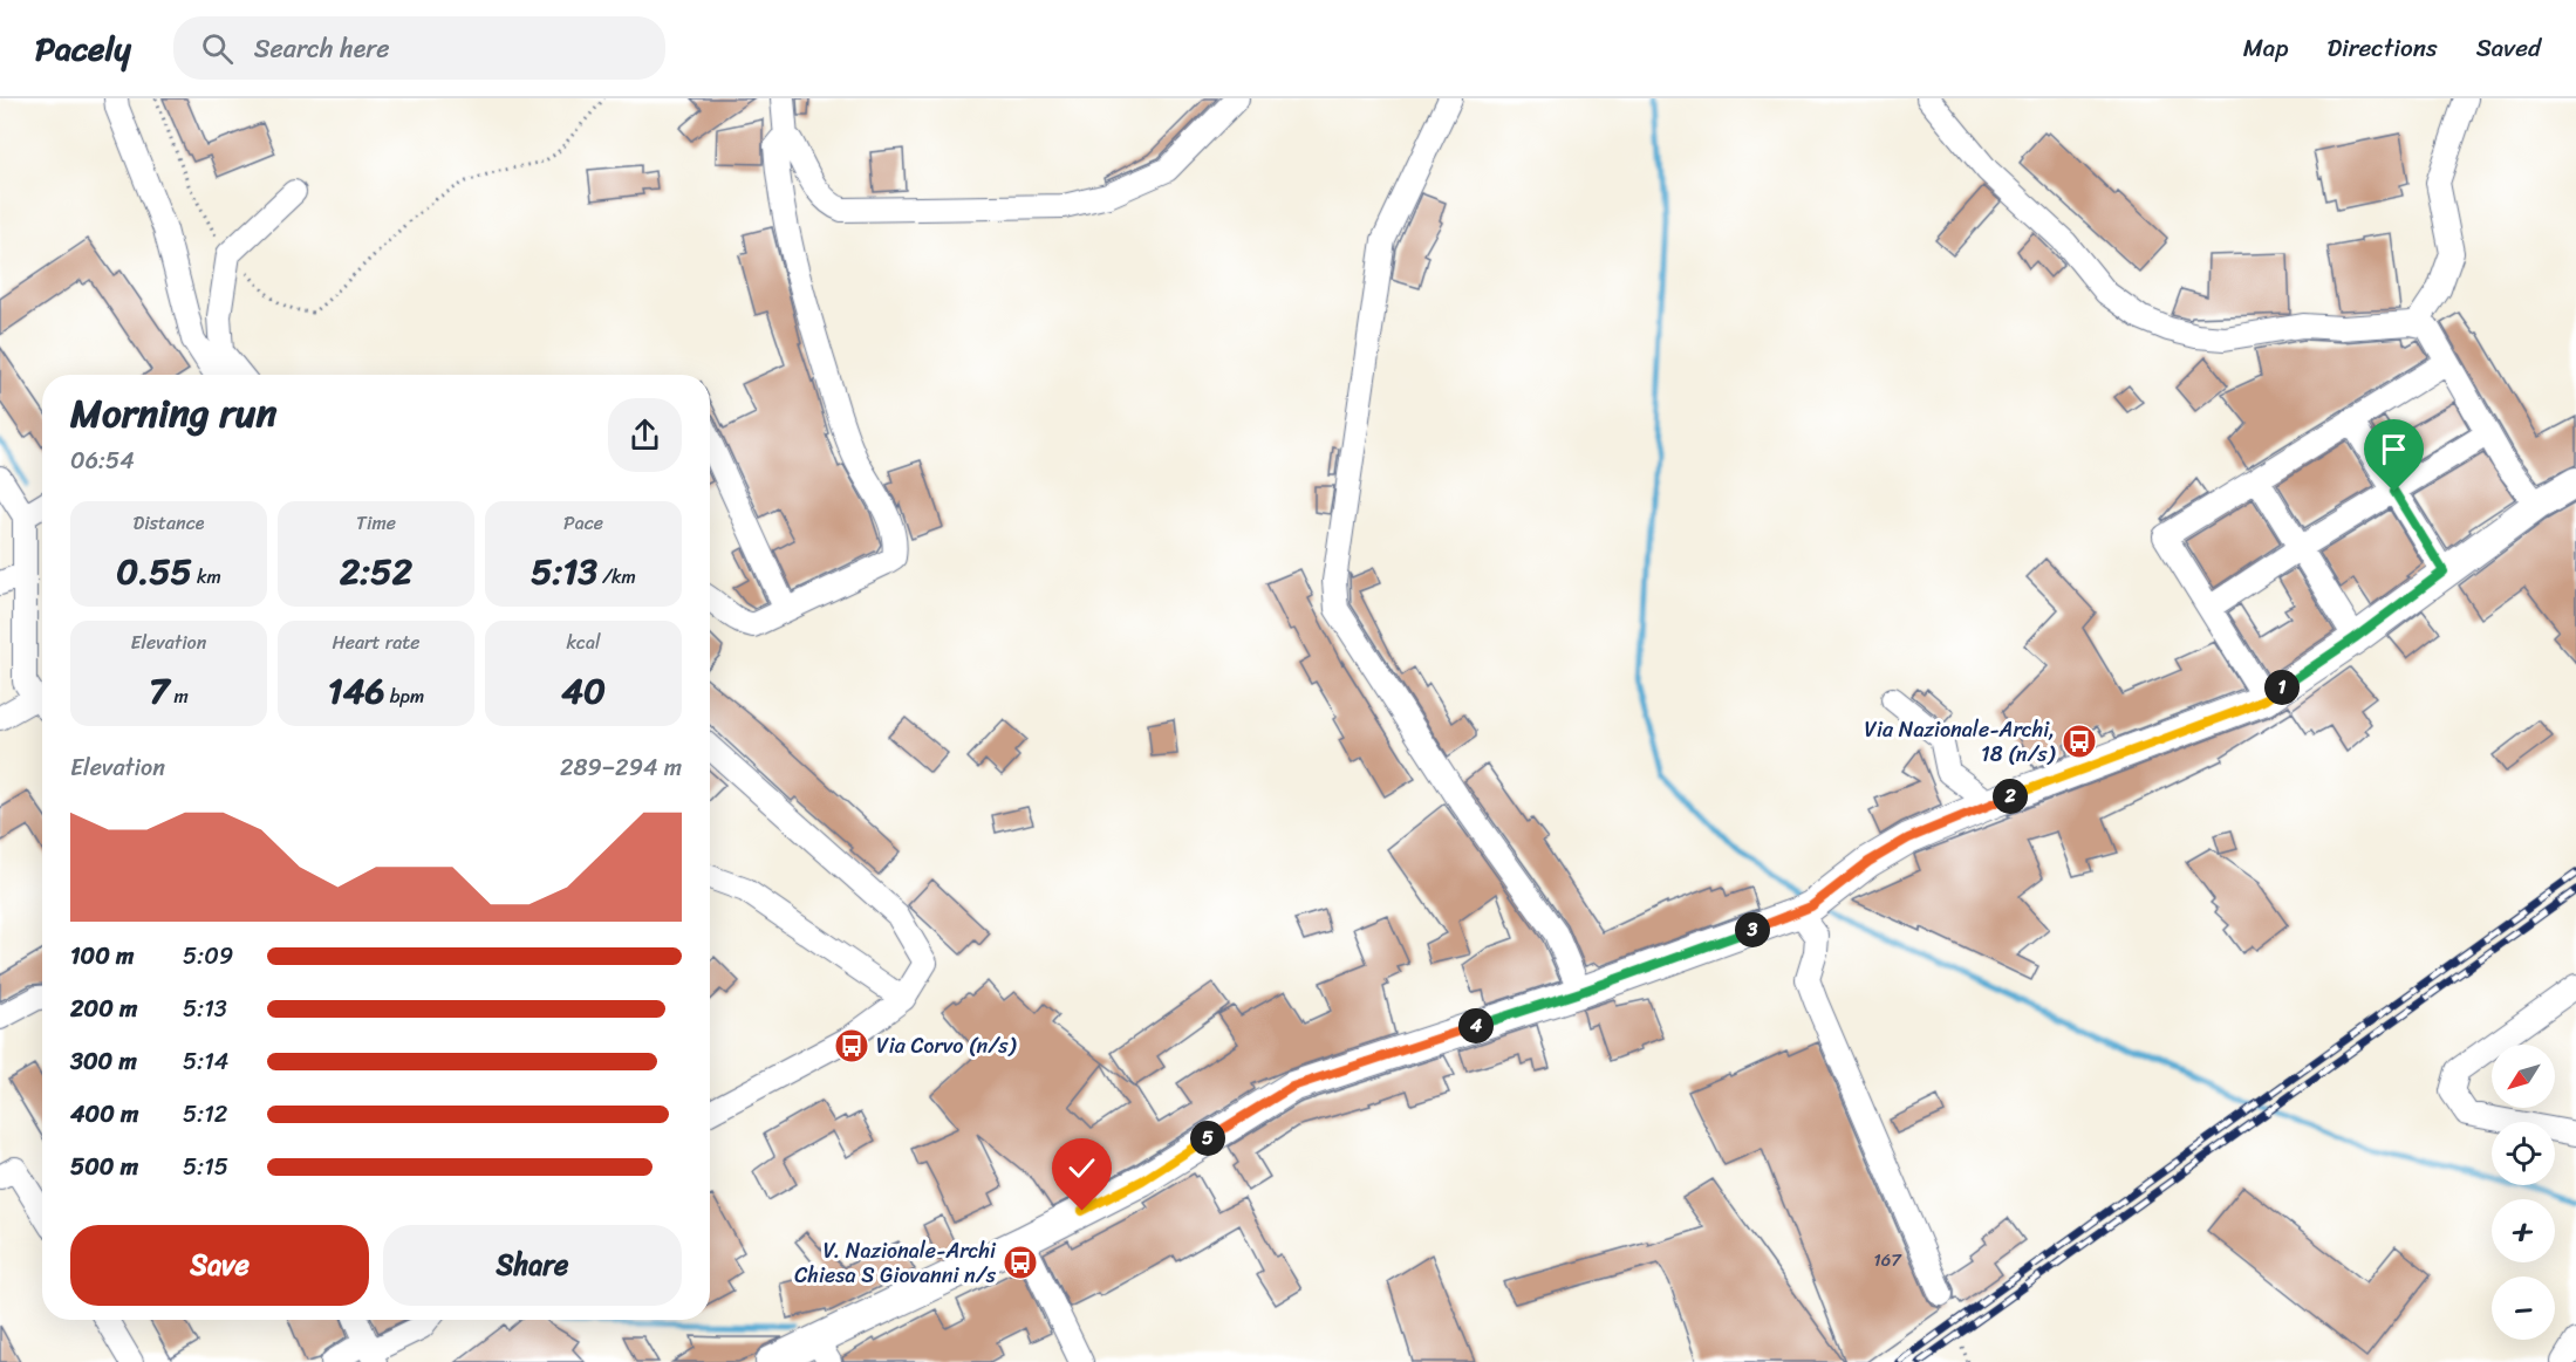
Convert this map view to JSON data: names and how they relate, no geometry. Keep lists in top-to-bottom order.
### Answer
{
  "places": {
    "bus stop": ["Via Nazionale-Archi, 18 (n/s)", "Via Corvo (n/s)", "V. Nazionale-Archi Chiesa S Giovanni n/s"]
  },
  "house_numbers": ["167"],
  "north": "bottom left",
  "page": {
    "header": "Pacely",
    "search": "Search here",
    "nav": ["Map", "Directions", "Saved"],
    "heading": ["Morning run", "06:54"],
    "stats": [
      ["Distance", "0.55 km"],
      ["Time", "2:52"],
      ["Pace", "5:13 /km"],
      ["Elevation", "7 m"],
      ["Heart rate", "146 bpm"],
      ["kcal", "40"]
    ],
    "pins": [
      "1",
      "2",
      "3",
      "4",
      "5"
    ],
    "chart": ["Elevation", "289–294 m"],
    "list": [
      {
        "name": "100 m",
        "note": "5:09"
      },
      {
        "name": "200 m",
        "note": "5:13"
      },
      {
        "name": "300 m",
        "note": "5:14"
      },
      {
        "name": "400 m",
        "note": "5:12"
      },
      {
        "name": "500 m",
        "note": "5:15"
      }
    ],
    "map_buttons": ["+", "−"],
    "buttons": ["Save", "Share"]
  }
}
